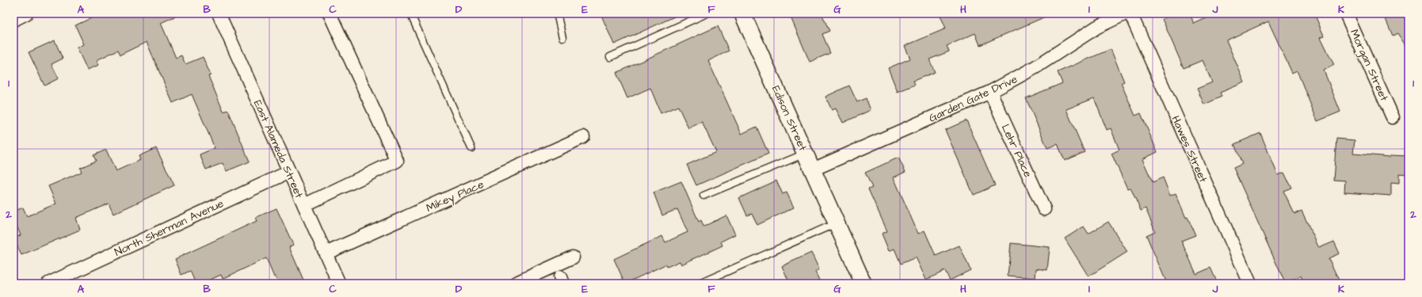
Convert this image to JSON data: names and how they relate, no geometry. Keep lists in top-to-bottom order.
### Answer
{
  "streets": {
    "street": [
      "Morgan Street",
      "Garden Gate Drive",
      "Edison Street",
      "East Alameda Street",
      "Hawes Street",
      "Lehr Place",
      "Mikey Place",
      "North Sherman Avenue"
    ]
  },
  "crossings": [
    ["Garden Gate Drive", "Edison Street"],
    ["Garden Gate Drive", "Lehr Place"],
    ["East Alameda Street", "Mikey Place"],
    ["East Alameda Street", "North Sherman Avenue"]
  ],
  "grid": {
    "columns": [
      "A",
      "B",
      "C",
      "D",
      "E",
      "F",
      "G",
      "H",
      "I",
      "J",
      "K"
    ],
    "rows": ["1", "2"]
  }
}
